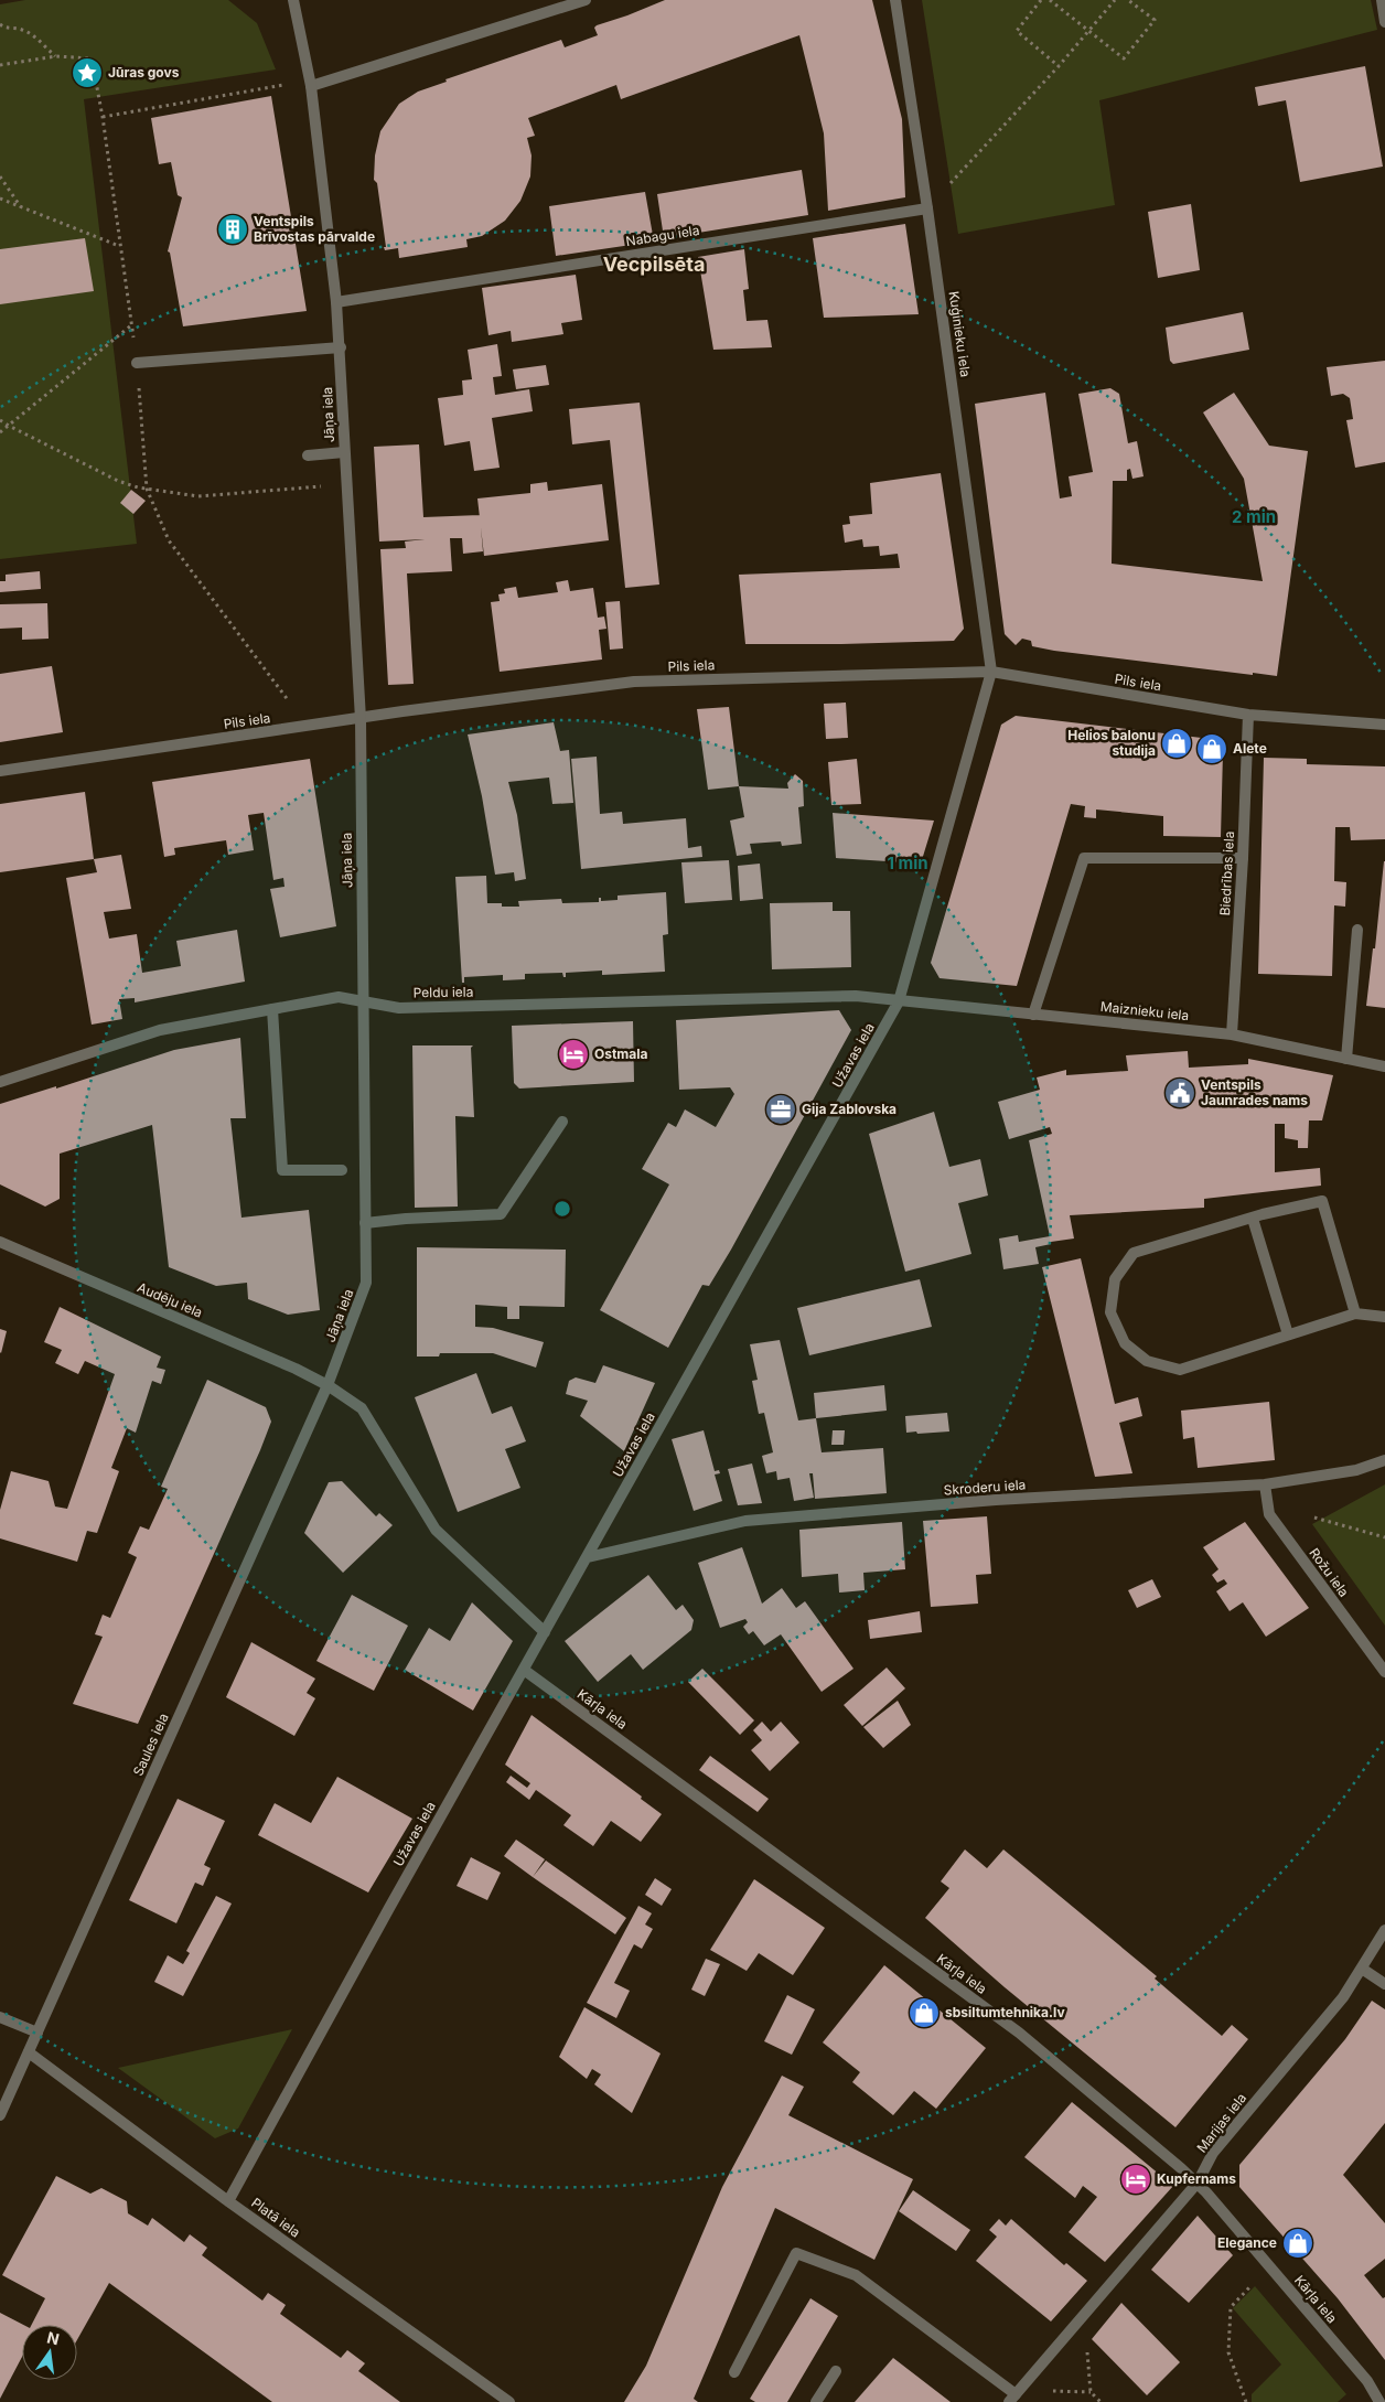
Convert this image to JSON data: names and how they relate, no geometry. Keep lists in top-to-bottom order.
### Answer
{
  "streets": {
    "street": [
      "Nabagu iela",
      "Kuģinieku iela",
      "Jāņa iela",
      "Pils iela",
      "Biedrības iela",
      "Peldu iela",
      "Maiznieku iela",
      "Užavas iela",
      "Audēju iela",
      "Skroderu iela",
      "Rožu iela",
      "Kārļa iela",
      "Saules iela",
      "Marijas iela",
      "Platā iela"
    ]
  },
  "crossings": [
    ["Nabagu iela", "Kuģinieku iela"],
    ["Nabagu iela", "Jāņa iela"],
    ["Kuģinieku iela", "Pils iela"],
    ["Kuģinieku iela", "Užavas iela"],
    ["Jāņa iela", "Pils iela"],
    ["Jāņa iela", "Peldu iela"],
    ["Jāņa iela", "Audēju iela"],
    ["Jāņa iela", "Saules iela"],
    ["Pils iela", "Biedrības iela"],
    ["Pils iela", "Užavas iela"],
    ["Biedrības iela", "Maiznieku iela"],
    ["Peldu iela", "Maiznieku iela"],
    ["Peldu iela", "Užavas iela"],
    ["Maiznieku iela", "Užavas iela"],
    ["Užavas iela", "Skroderu iela"],
    ["Užavas iela", "Kārļa iela"],
    ["Užavas iela", "Platā iela"],
    ["Audēju iela", "Saules iela"],
    ["Skroderu iela", "Rožu iela"],
    ["Kārļa iela", "Marijas iela"],
    ["Saules iela", "Platā iela"]
  ],
  "districts": ["Vecpilsēta"],
  "places": {
    "place": ["Jūras govs"],
    "building": ["Ventspils Brīvostas pārvalde"],
    "shop": [
      "Helios balonu studija",
      "Alete",
      "sbsiltumtehnika.lv",
      "Elegance"
    ],
    "hotel": ["Ostmala", "Kupfernams"],
    "public building": ["Ventspils Jaunrades nams"],
    "office": ["Gija Zablovska"]
  },
  "north": "top",
  "rings": ["2 min", "1 min"]
}
